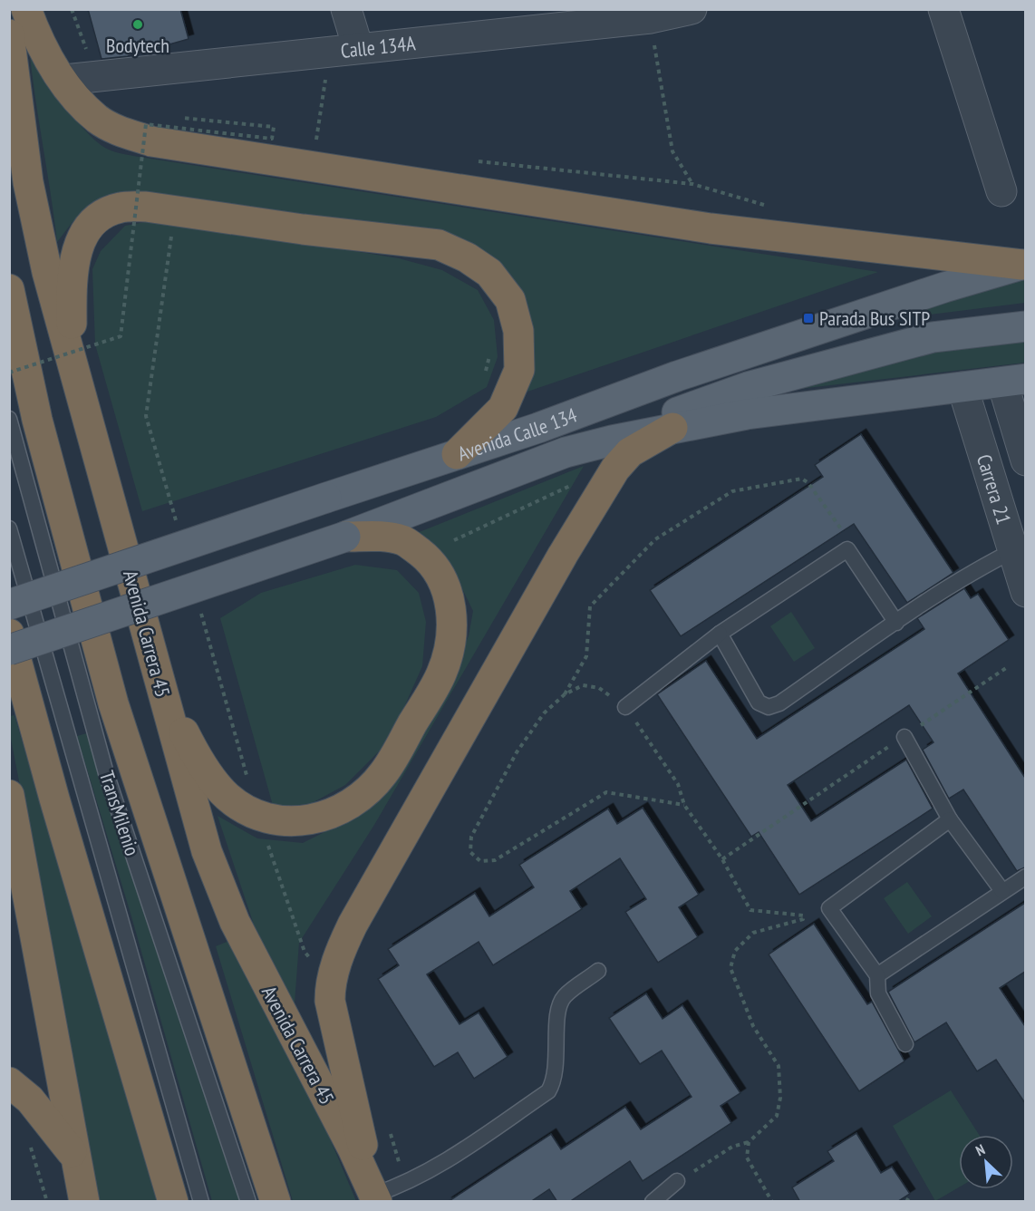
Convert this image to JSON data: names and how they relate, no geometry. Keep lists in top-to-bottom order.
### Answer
{
  "streets": {
    "highway": ["Avenida Carrera 45"],
    "main road": ["Avenida Calle 134"],
    "street": ["Calle 134A", "Carrera 21"],
    "lane": ["TransMilenio"]
  },
  "crossings": [
    ["Avenida Calle 134", "Carrera 21"]
  ],
  "places": {
    "other": ["Bodytech"],
    "transit": ["Parada Bus SITP"]
  },
  "north": "top left"
}
